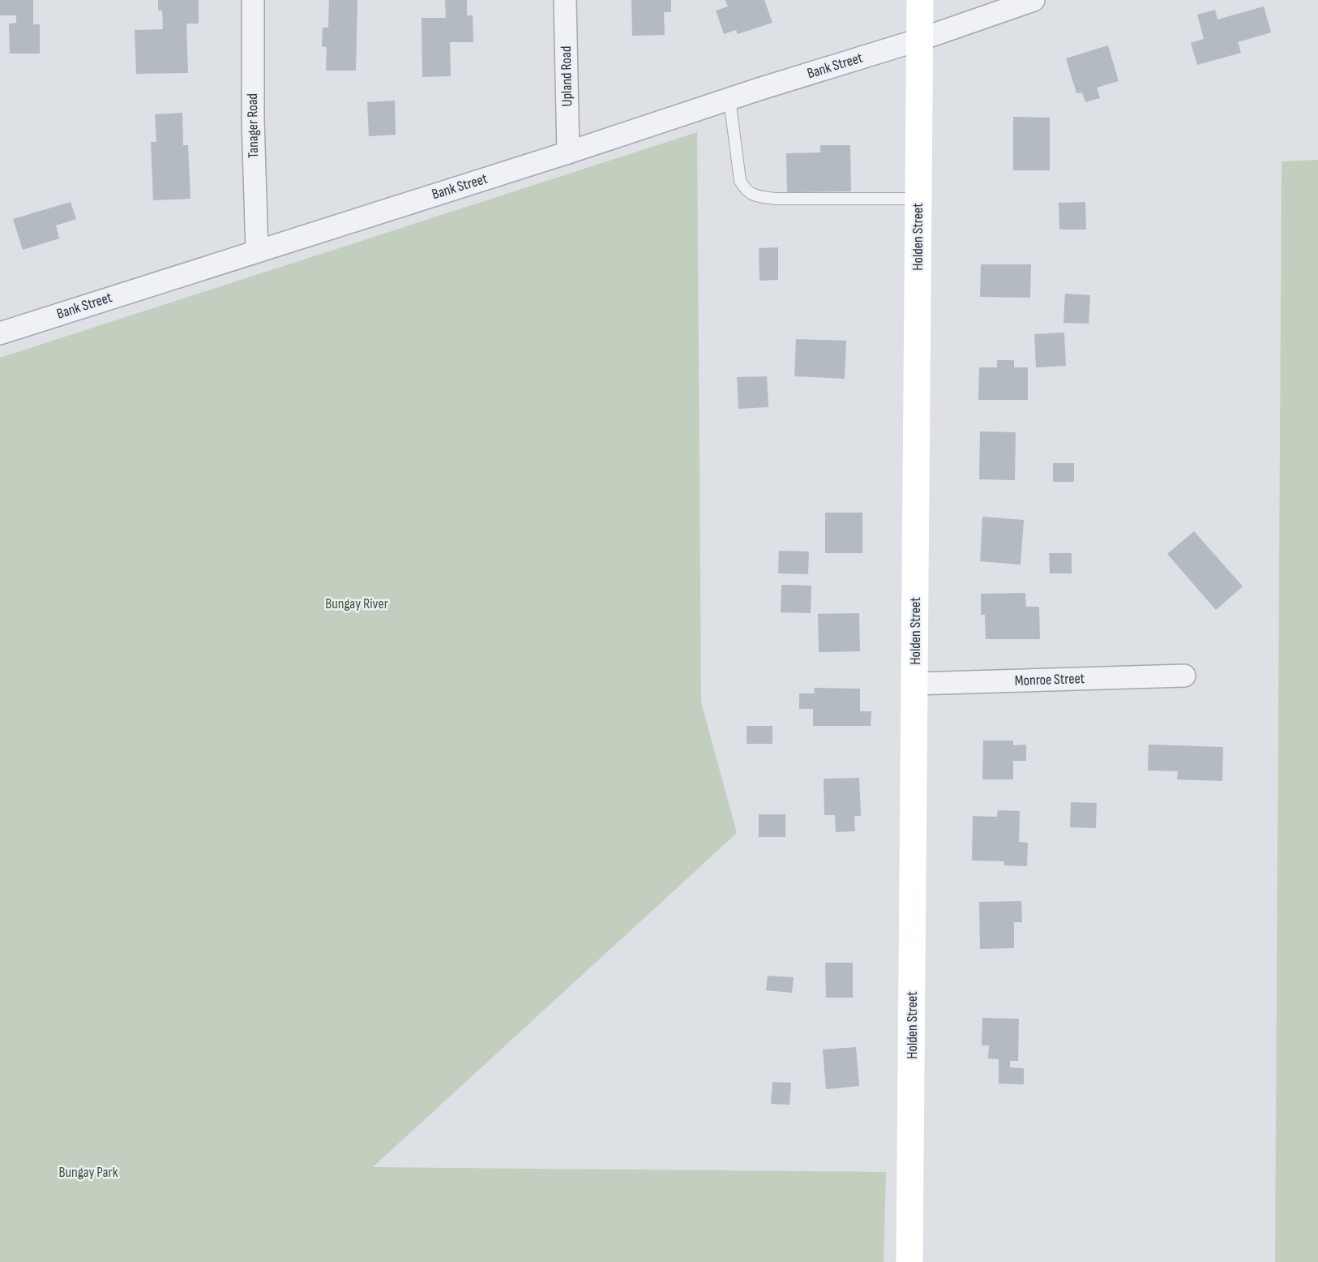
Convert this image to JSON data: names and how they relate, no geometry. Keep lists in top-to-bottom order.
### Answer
{
  "streets": {
    "main road": ["Holden Street"],
    "street": [
      "Bank Street",
      "Upland Road",
      "Tanager Road",
      "Monroe Street"
    ]
  },
  "crossings": [
    ["Bank Street", "Upland Road"],
    ["Bank Street", "Tanager Road"],
    ["Bank Street", "Holden Street"],
    ["Holden Street", "Monroe Street"]
  ],
  "parks": ["Bungay River", "Bungay Park"]
}
